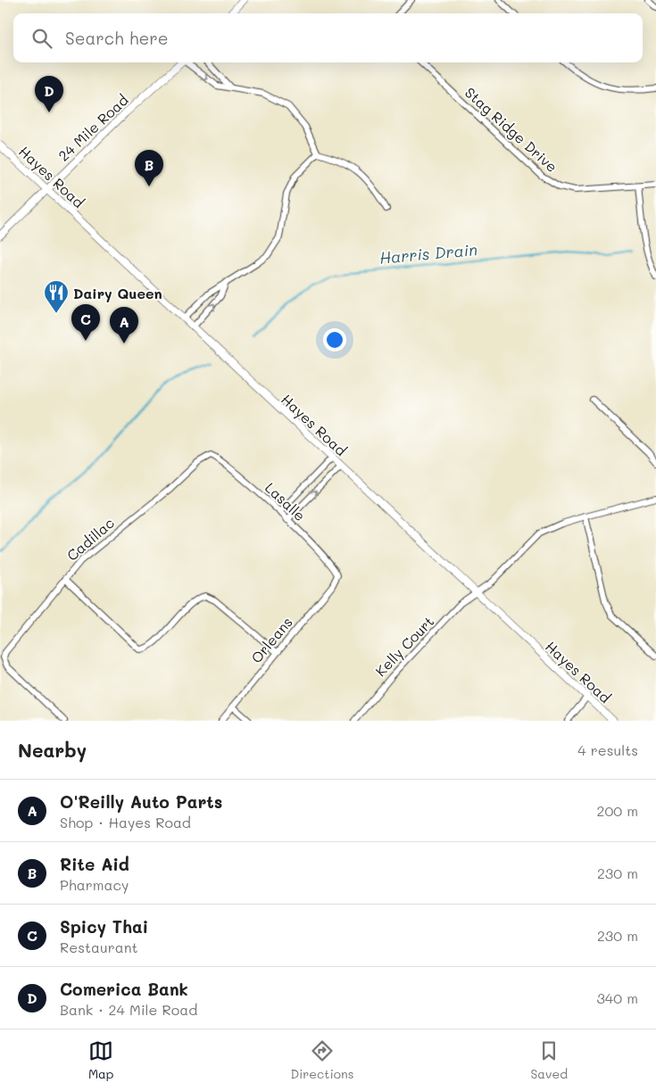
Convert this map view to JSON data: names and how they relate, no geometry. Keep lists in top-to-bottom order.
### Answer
{
  "streets": {
    "street": [
      "24 Mile Road",
      "Stag Ridge Drive",
      "Hayes Road",
      "Lasalle",
      "Cadillac",
      "Orleans",
      "Kelly Court"
    ]
  },
  "crossings": [
    ["24 Mile Road", "Hayes Road"],
    ["Hayes Road", "Kelly Court"],
    ["Lasalle", "Cadillac"],
    ["Lasalle", "Orleans"]
  ],
  "water": ["Harris Drain"],
  "places": {
    "restaurant": ["Dairy Queen"]
  },
  "page": {
    "search": "Search here",
    "pins": [
      "D",
      "B",
      "C",
      "A"
    ],
    "heading": ["Nearby", "4 results"],
    "list": [
      {
        "mark": "A",
        "name": "O'Reilly Auto Parts",
        "note": "Shop · Hayes Road",
        "value": "200 m"
      },
      {
        "mark": "B",
        "name": "Rite Aid",
        "note": "Pharmacy",
        "value": "230 m"
      },
      {
        "mark": "C",
        "name": "Spicy Thai",
        "note": "Restaurant",
        "value": "230 m"
      },
      {
        "mark": "D",
        "name": "Comerica Bank",
        "note": "Bank · 24 Mile Road",
        "value": "340 m"
      }
    ],
    "nav": ["Map", "Directions", "Saved"]
  }
}
